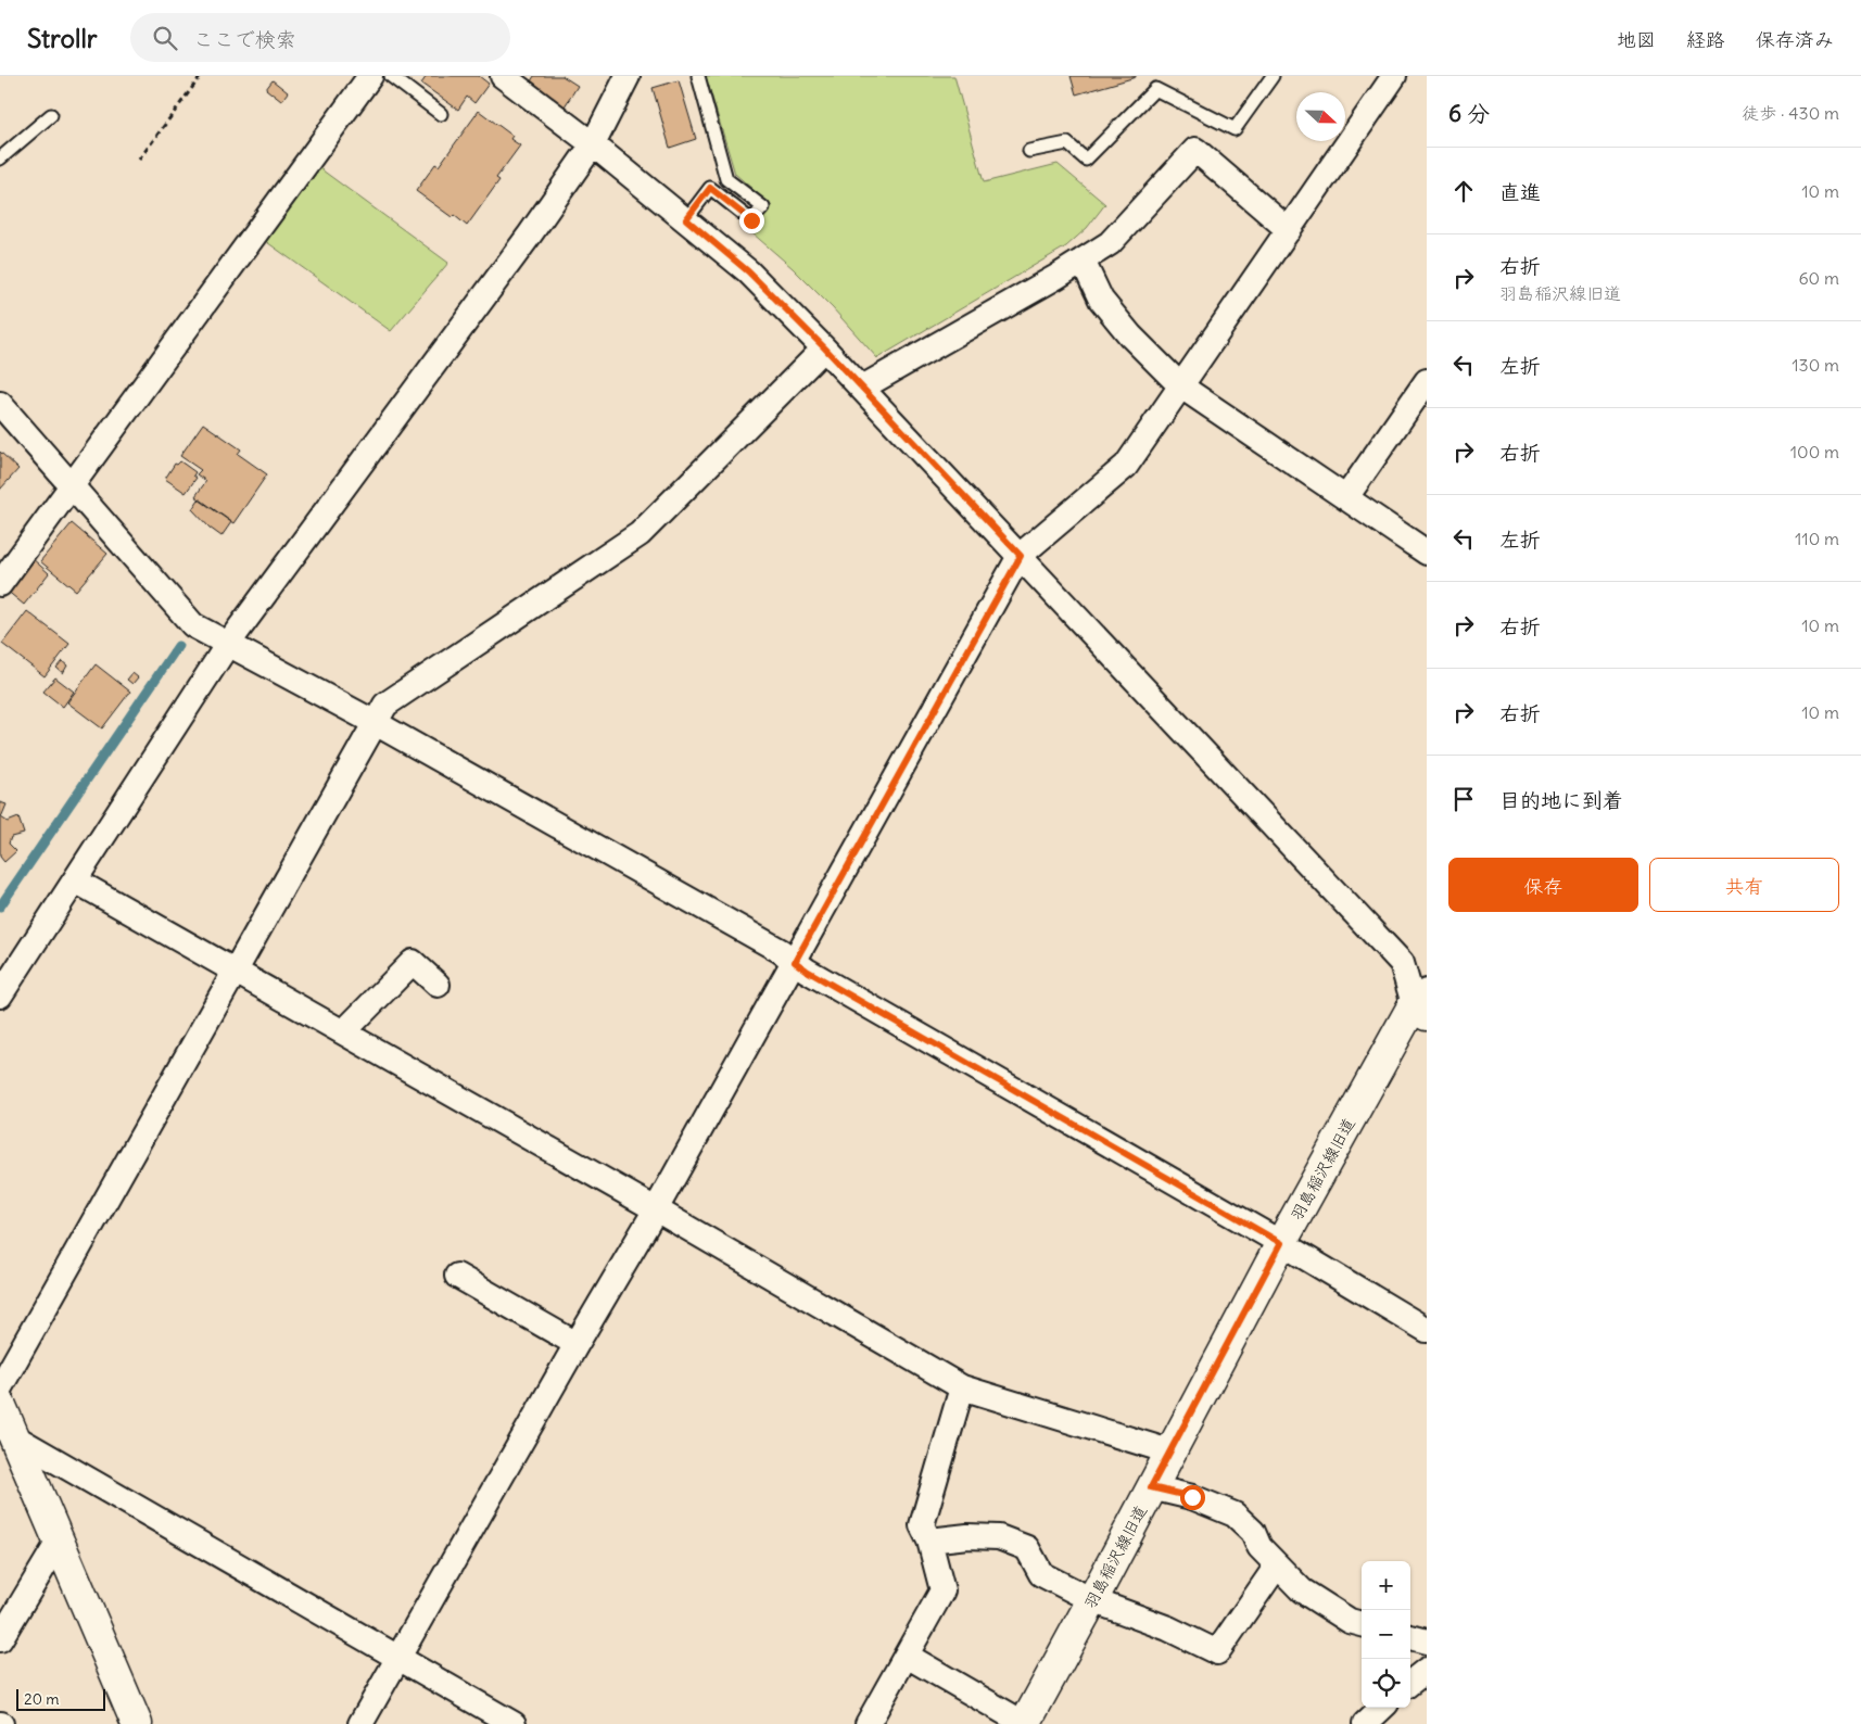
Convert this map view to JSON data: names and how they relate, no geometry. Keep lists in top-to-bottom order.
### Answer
{
  "streets": {
    "street": ["羽島稲沢線旧道"]
  },
  "scale_bar": "20 m",
  "north": "right",
  "page": {
    "header": "Strollr",
    "search": "ここで検索",
    "nav": ["地図", "経路", "保存済み"],
    "heading": ["6 分", "徒歩 · 430 m"],
    "list": [
      ["直進", "10 m"],
      ["右折", "羽島稲沢線旧道", "60 m"],
      ["左折", "130 m"],
      ["右折", "100 m"],
      ["左折", "110 m"],
      ["右折", "10 m"],
      ["右折", "10 m"],
      "目的地に到着"
    ],
    "buttons": ["保存", "共有"],
    "map_buttons": ["+", "−"],
    "scale": "20 m"
  }
}
